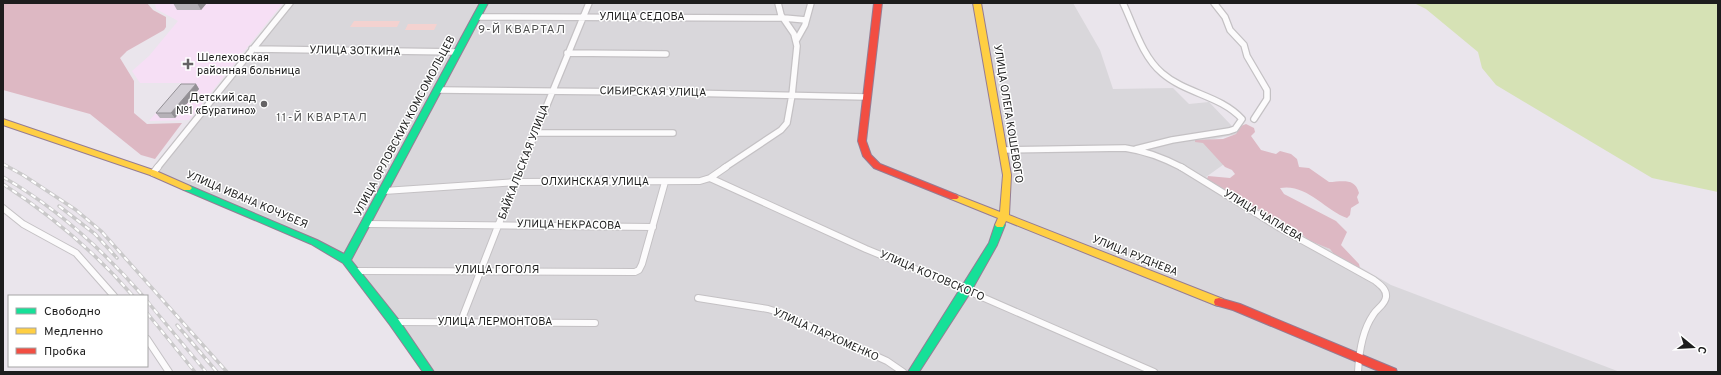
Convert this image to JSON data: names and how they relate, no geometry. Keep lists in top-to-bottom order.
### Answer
{
  "streets": {
    "street": [
      "УЛИЦА СЕДОВА",
      "УЛИЦА ЗОТКИНА",
      "СИБИРСКАЯ УЛИЦА",
      "УЛИЦА ОЛЕГА КОШЕВОГО",
      "УЛИЦА ОРЛОВСКИХ КОМСОМОЛЬЦЕВ",
      "БАЙКАЛЬСКАЯ УЛИЦА",
      "ОЛХИНСКАЯ УЛИЦА",
      "УЛИЦА ИВАНА КОЧУБЕЯ",
      "УЛИЦА ЧАПАЕВА",
      "УЛИЦА НЕКРАСОВА",
      "УЛИЦА РУДНЕВА",
      "УЛИЦА ГОГОЛЯ",
      "УЛИЦА КОТОВСКОГО",
      "УЛИЦА ЛЕРМОНТОВА",
      "УЛИЦА ПАРХОМЕНКО"
    ]
  },
  "crossings": [
    ["УЛИЦА СЕДОВА", "УЛИЦА ОРЛОВСКИХ КОМСОМОЛЬЦЕВ"],
    ["УЛИЦА СЕДОВА", "БАЙКАЛЬСКАЯ УЛИЦА"],
    ["УЛИЦА ЗОТКИНА", "УЛИЦА ОРЛОВСКИХ КОМСОМОЛЬЦЕВ"],
    ["СИБИРСКАЯ УЛИЦА", "УЛИЦА ОРЛОВСКИХ КОМСОМОЛЬЦЕВ"],
    ["СИБИРСКАЯ УЛИЦА", "БАЙКАЛЬСКАЯ УЛИЦА"],
    ["СИБИРСКАЯ УЛИЦА", "УЛИЦА РУДНЕВА"],
    ["УЛИЦА ОЛЕГА КОШЕВОГО", "УЛИЦА ЧАПАЕВА"],
    ["УЛИЦА ОЛЕГА КОШЕВОГО", "УЛИЦА РУДНЕВА"],
    ["УЛИЦА ОЛЕГА КОШЕВОГО", "УЛИЦА КОТОВСКОГО"],
    ["УЛИЦА ОРЛОВСКИХ КОМСОМОЛЬЦЕВ", "ОЛХИНСКАЯ УЛИЦА"],
    ["УЛИЦА ОРЛОВСКИХ КОМСОМОЛЬЦЕВ", "УЛИЦА ИВАНА КОЧУБЕЯ"],
    ["УЛИЦА ОРЛОВСКИХ КОМСОМОЛЬЦЕВ", "УЛИЦА НЕКРАСОВА"],
    ["БАЙКАЛЬСКАЯ УЛИЦА", "ОЛХИНСКАЯ УЛИЦА"],
    ["БАЙКАЛЬСКАЯ УЛИЦА", "УЛИЦА НЕКРАСОВА"],
    ["БАЙКАЛЬСКАЯ УЛИЦА", "УЛИЦА ГОГОЛЯ"],
    ["БАЙКАЛЬСКАЯ УЛИЦА", "УЛИЦА ЛЕРМОНТОВА"],
    ["ОЛХИНСКАЯ УЛИЦА", "УЛИЦА КОТОВСКОГО"],
    ["УЛИЦА ИВАНА КОЧУБЕЯ", "УЛИЦА ГОГОЛЯ"],
    ["УЛИЦА ИВАНА КОЧУБЕЯ", "УЛИЦА ЛЕРМОНТОВА"],
    ["УЛИЦА ЧАПАЕВА", "УЛИЦА РУДНЕВА"],
    ["УЛИЦА НЕКРАСОВА", "УЛИЦА ГОГОЛЯ"]
  ],
  "districts": ["9-Й КВАРТАЛ", "11-Й КВАРТАЛ"],
  "places": {
    "health": ["Шелеховская районная больница"],
    "other": ["Детский сад №1 «Буратино»"]
  },
  "legend": ["Свободно", "Медленно", "Пробка"],
  "north": "right"
}
